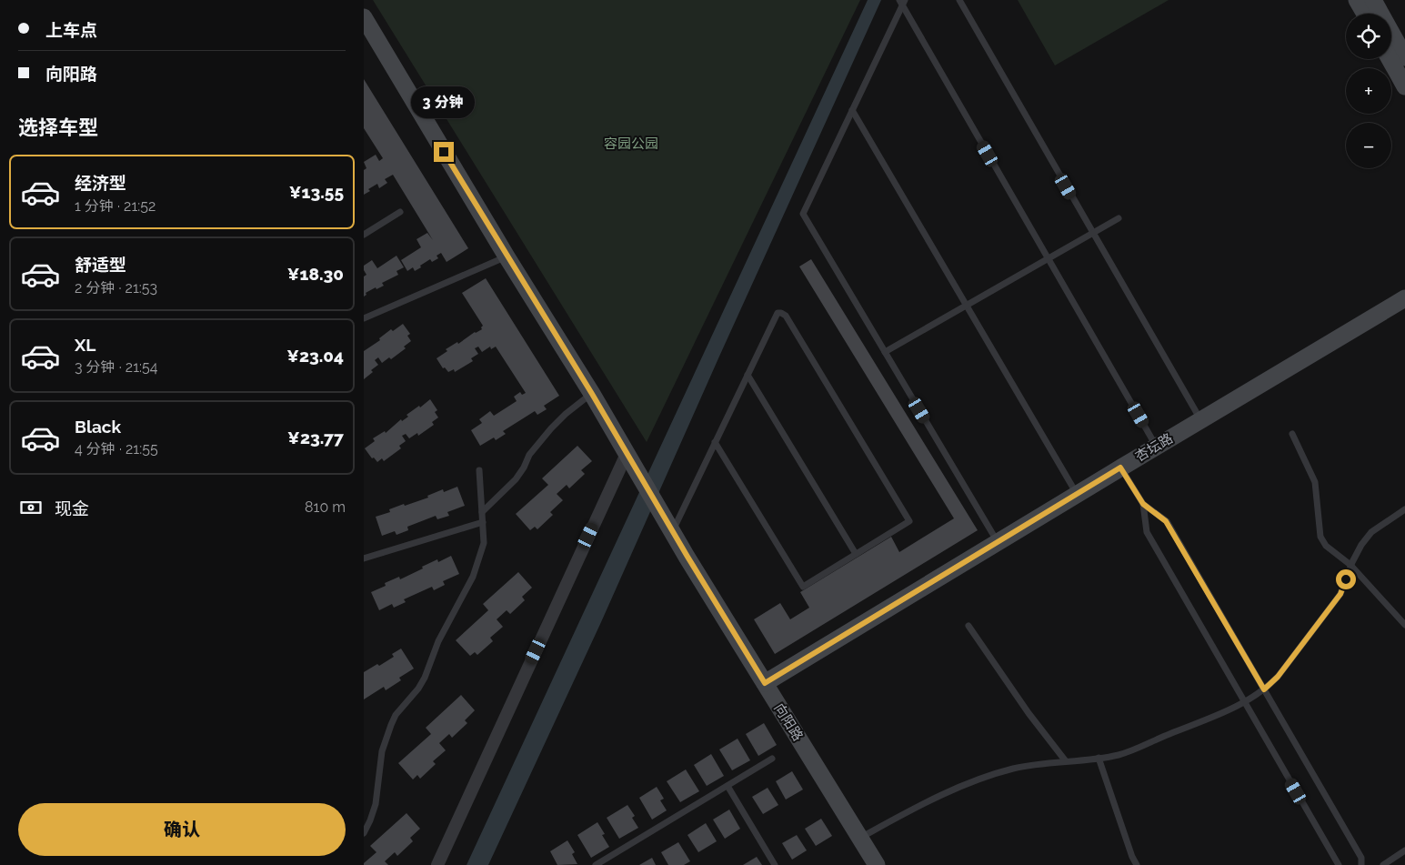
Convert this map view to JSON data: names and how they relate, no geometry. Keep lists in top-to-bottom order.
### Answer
{
  "streets": {
    "street": ["杏坛路", "向阳路"]
  },
  "crossings": [
    ["杏坛路", "向阳路"]
  ],
  "parks": ["容园公园"],
  "page": {
    "banner": ["上车点", "向阳路"],
    "map_buttons": ["+", "−"],
    "bubble": "3 分钟",
    "heading": "选择车型",
    "list": [
      {
        "name": "经济型",
        "note": "1 分钟 · 21:52",
        "value": "¥13.55"
      },
      {
        "name": "舒适型",
        "note": "2 分钟 · 21:53",
        "value": "¥18.30"
      },
      {
        "name": "XL",
        "note": "3 分钟 · 21:54",
        "value": "¥23.04"
      },
      {
        "name": "Black",
        "note": "4 分钟 · 21:55",
        "value": "¥23.77"
      }
    ],
    "pay": ["现金", "810 m"],
    "buttons": "确认"
  }
}
